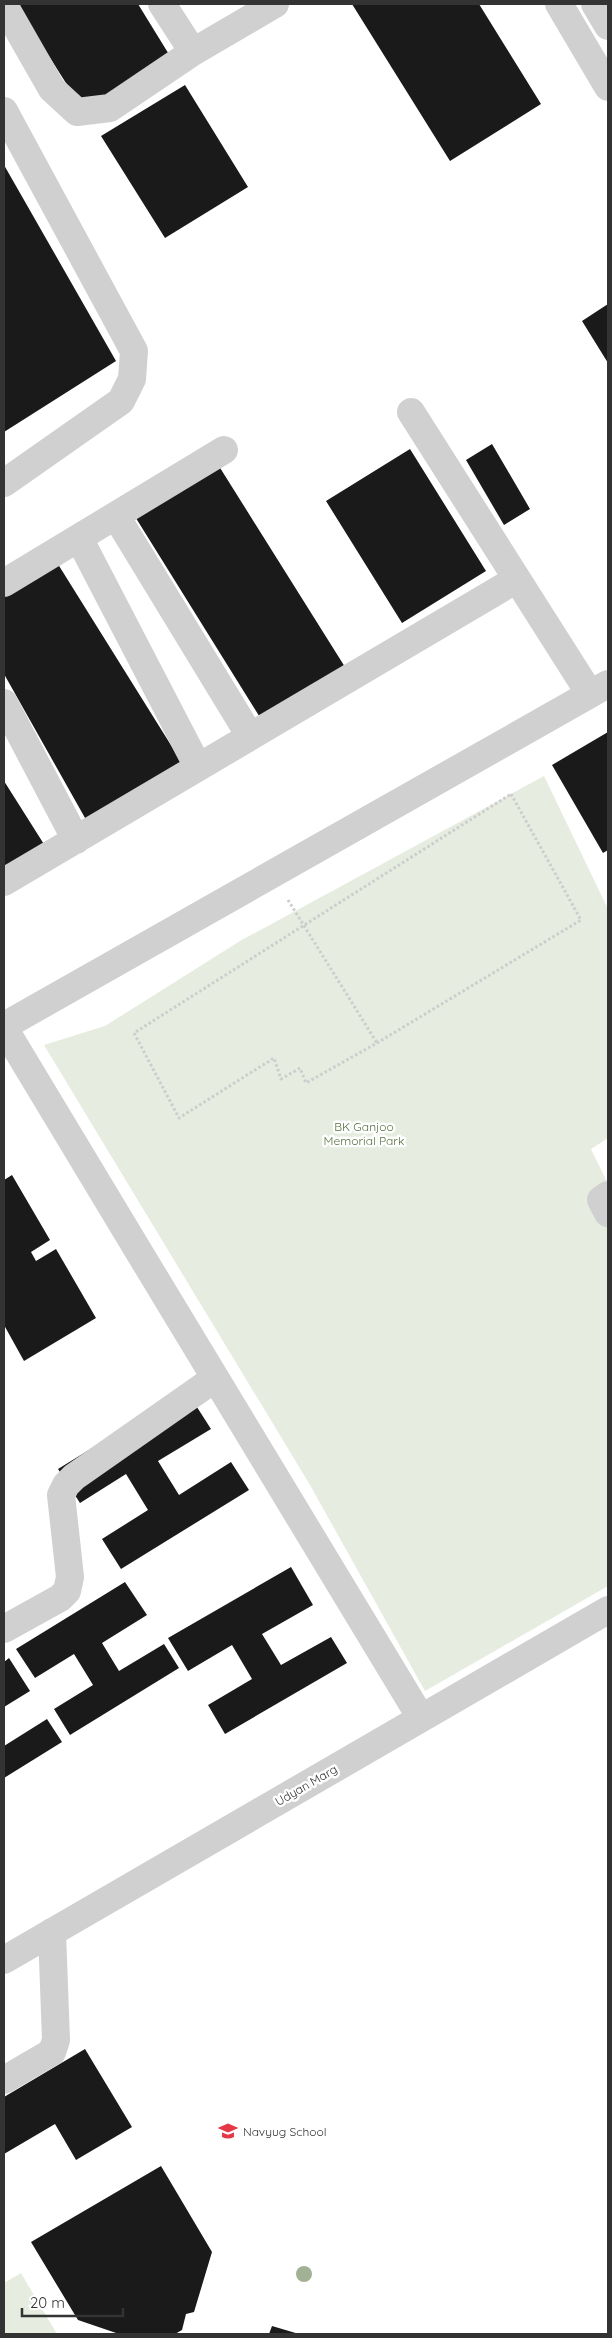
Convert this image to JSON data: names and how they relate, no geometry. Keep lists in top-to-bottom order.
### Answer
{
  "streets": {
    "street": ["Udyan Marg"]
  },
  "parks": ["BK Ganjoo Memorial Park"],
  "places": {
    "school or university": ["Navyug School"]
  },
  "scale_bar": "20 m"
}
